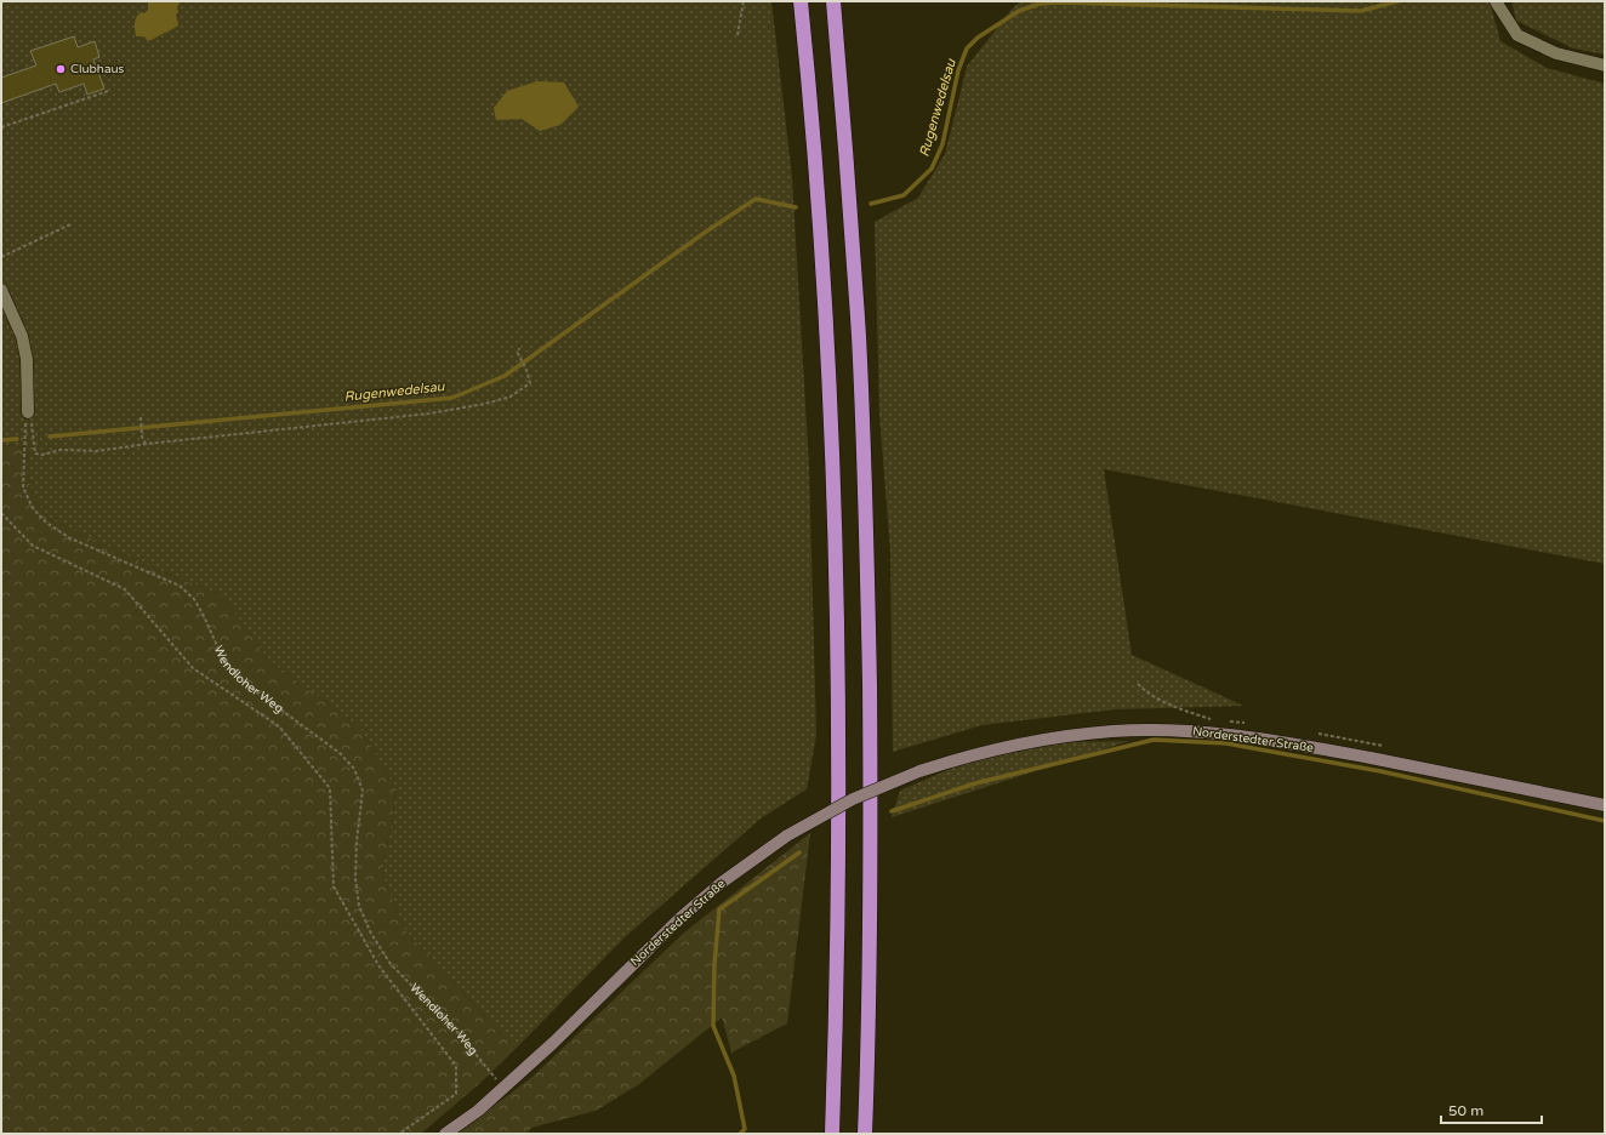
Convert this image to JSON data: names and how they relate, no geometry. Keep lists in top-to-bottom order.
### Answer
{
  "streets": {
    "main road": ["Norderstedter Straße"],
    "path": ["Wendloher Weg"]
  },
  "crossings": [
    ["Wendloher Weg", "Norderstedter Straße"]
  ],
  "water": ["Rugenwedelsau"],
  "places": ["Clubhaus"],
  "scale_bar": "50 m"
}
